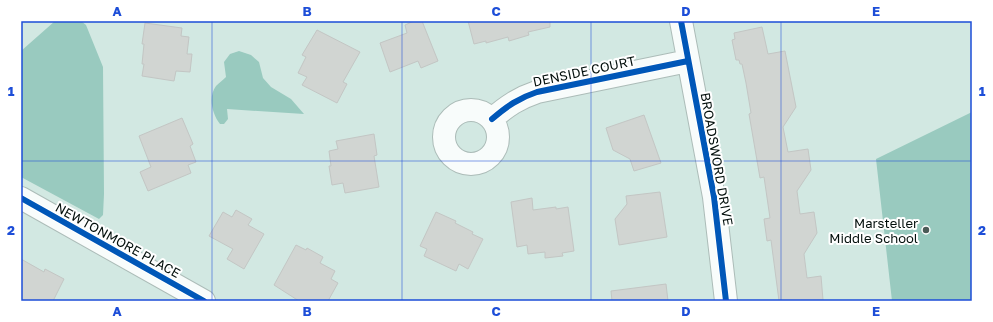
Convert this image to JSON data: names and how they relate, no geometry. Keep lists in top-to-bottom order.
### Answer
{
  "streets": {
    "street": ["DENSIDE COURT", "BROADSWORD DRIVE", "NEWTONMORE PLACE"]
  },
  "crossings": [
    ["DENSIDE COURT", "BROADSWORD DRIVE"]
  ],
  "places": ["Marsteller Middle School"],
  "grid": {
    "columns": [
      "A",
      "B",
      "C",
      "D",
      "E"
    ],
    "rows": ["1", "2"]
  }
}
